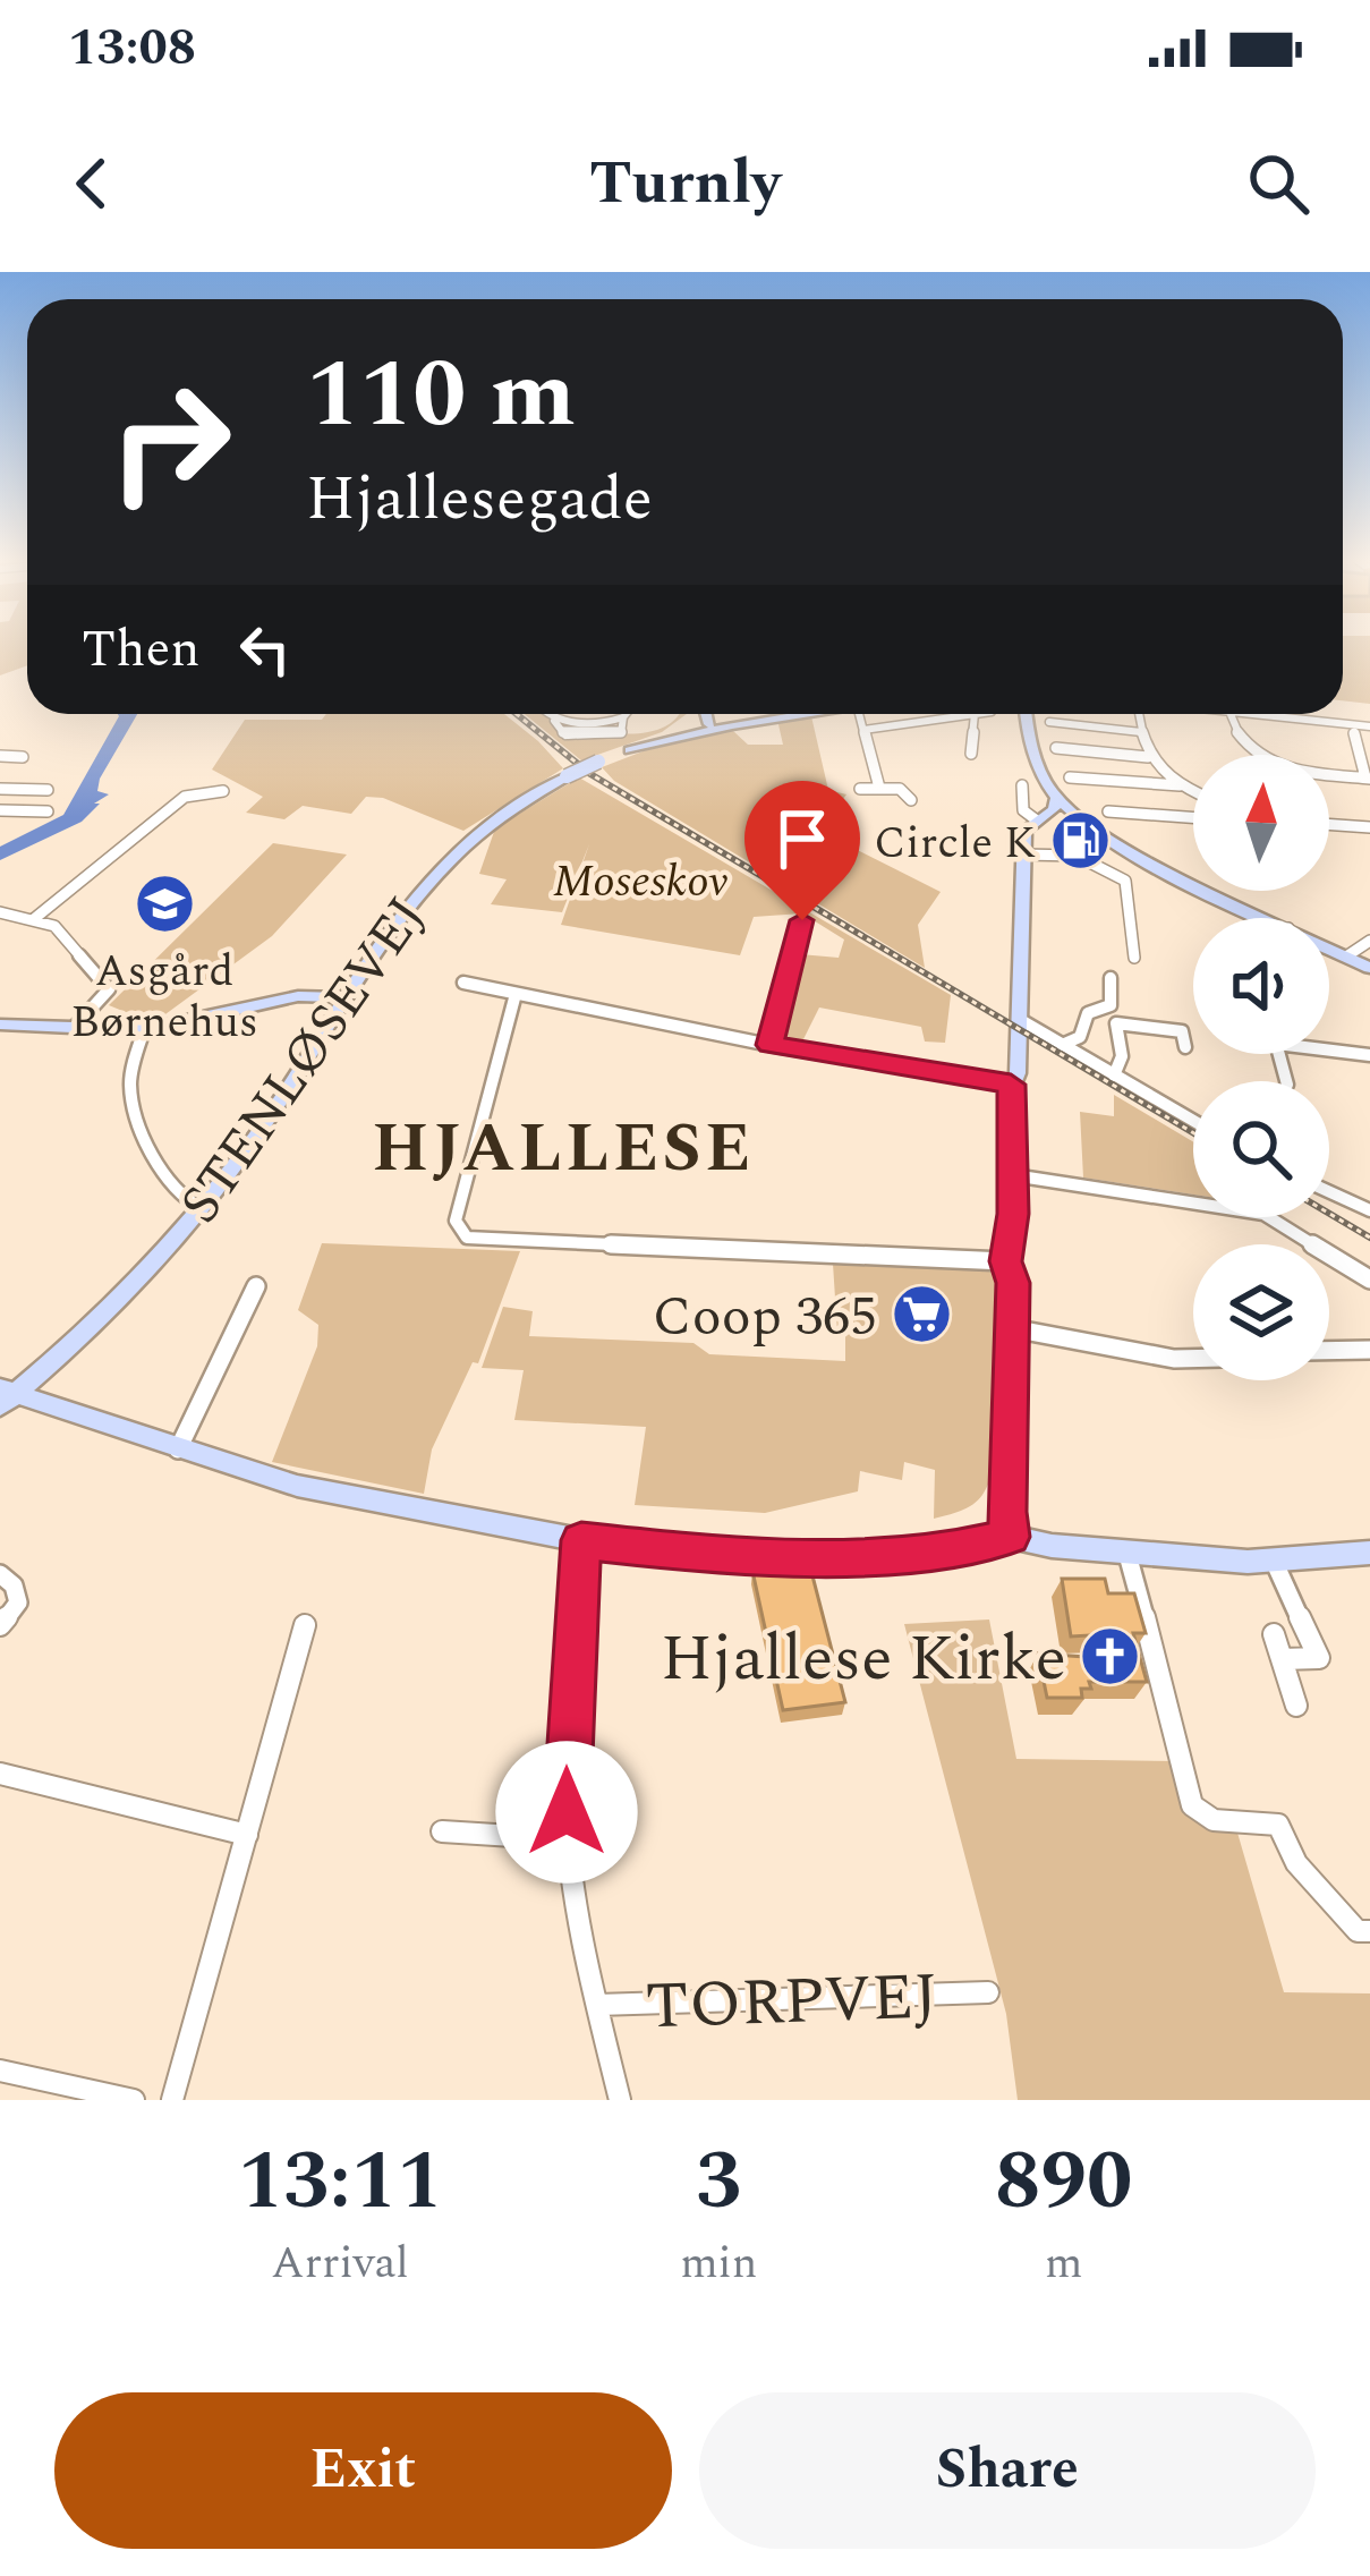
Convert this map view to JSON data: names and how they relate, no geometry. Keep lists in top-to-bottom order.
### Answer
{
  "streets": {
    "street": ["STENLØSEVEJ", "TORPVEJ"]
  },
  "districts": ["HJALLESE"],
  "parks": ["Moseskov"],
  "places": {
    "fuel station": ["Circle K"],
    "school or university": ["Asgård Børnehus"],
    "supermarket": ["Coop 365"],
    "church": ["Hjallese Kirke"]
  },
  "north": "top",
  "page": {
    "status": "13:08",
    "header": "Turnly",
    "turn": ["110 m", "Hjallesegade"],
    "then": "Then",
    "eta": [
      "13:11",
      "Arrival",
      "3",
      "min",
      "890",
      "m"
    ],
    "buttons": ["Exit", "Share"]
  }
}
